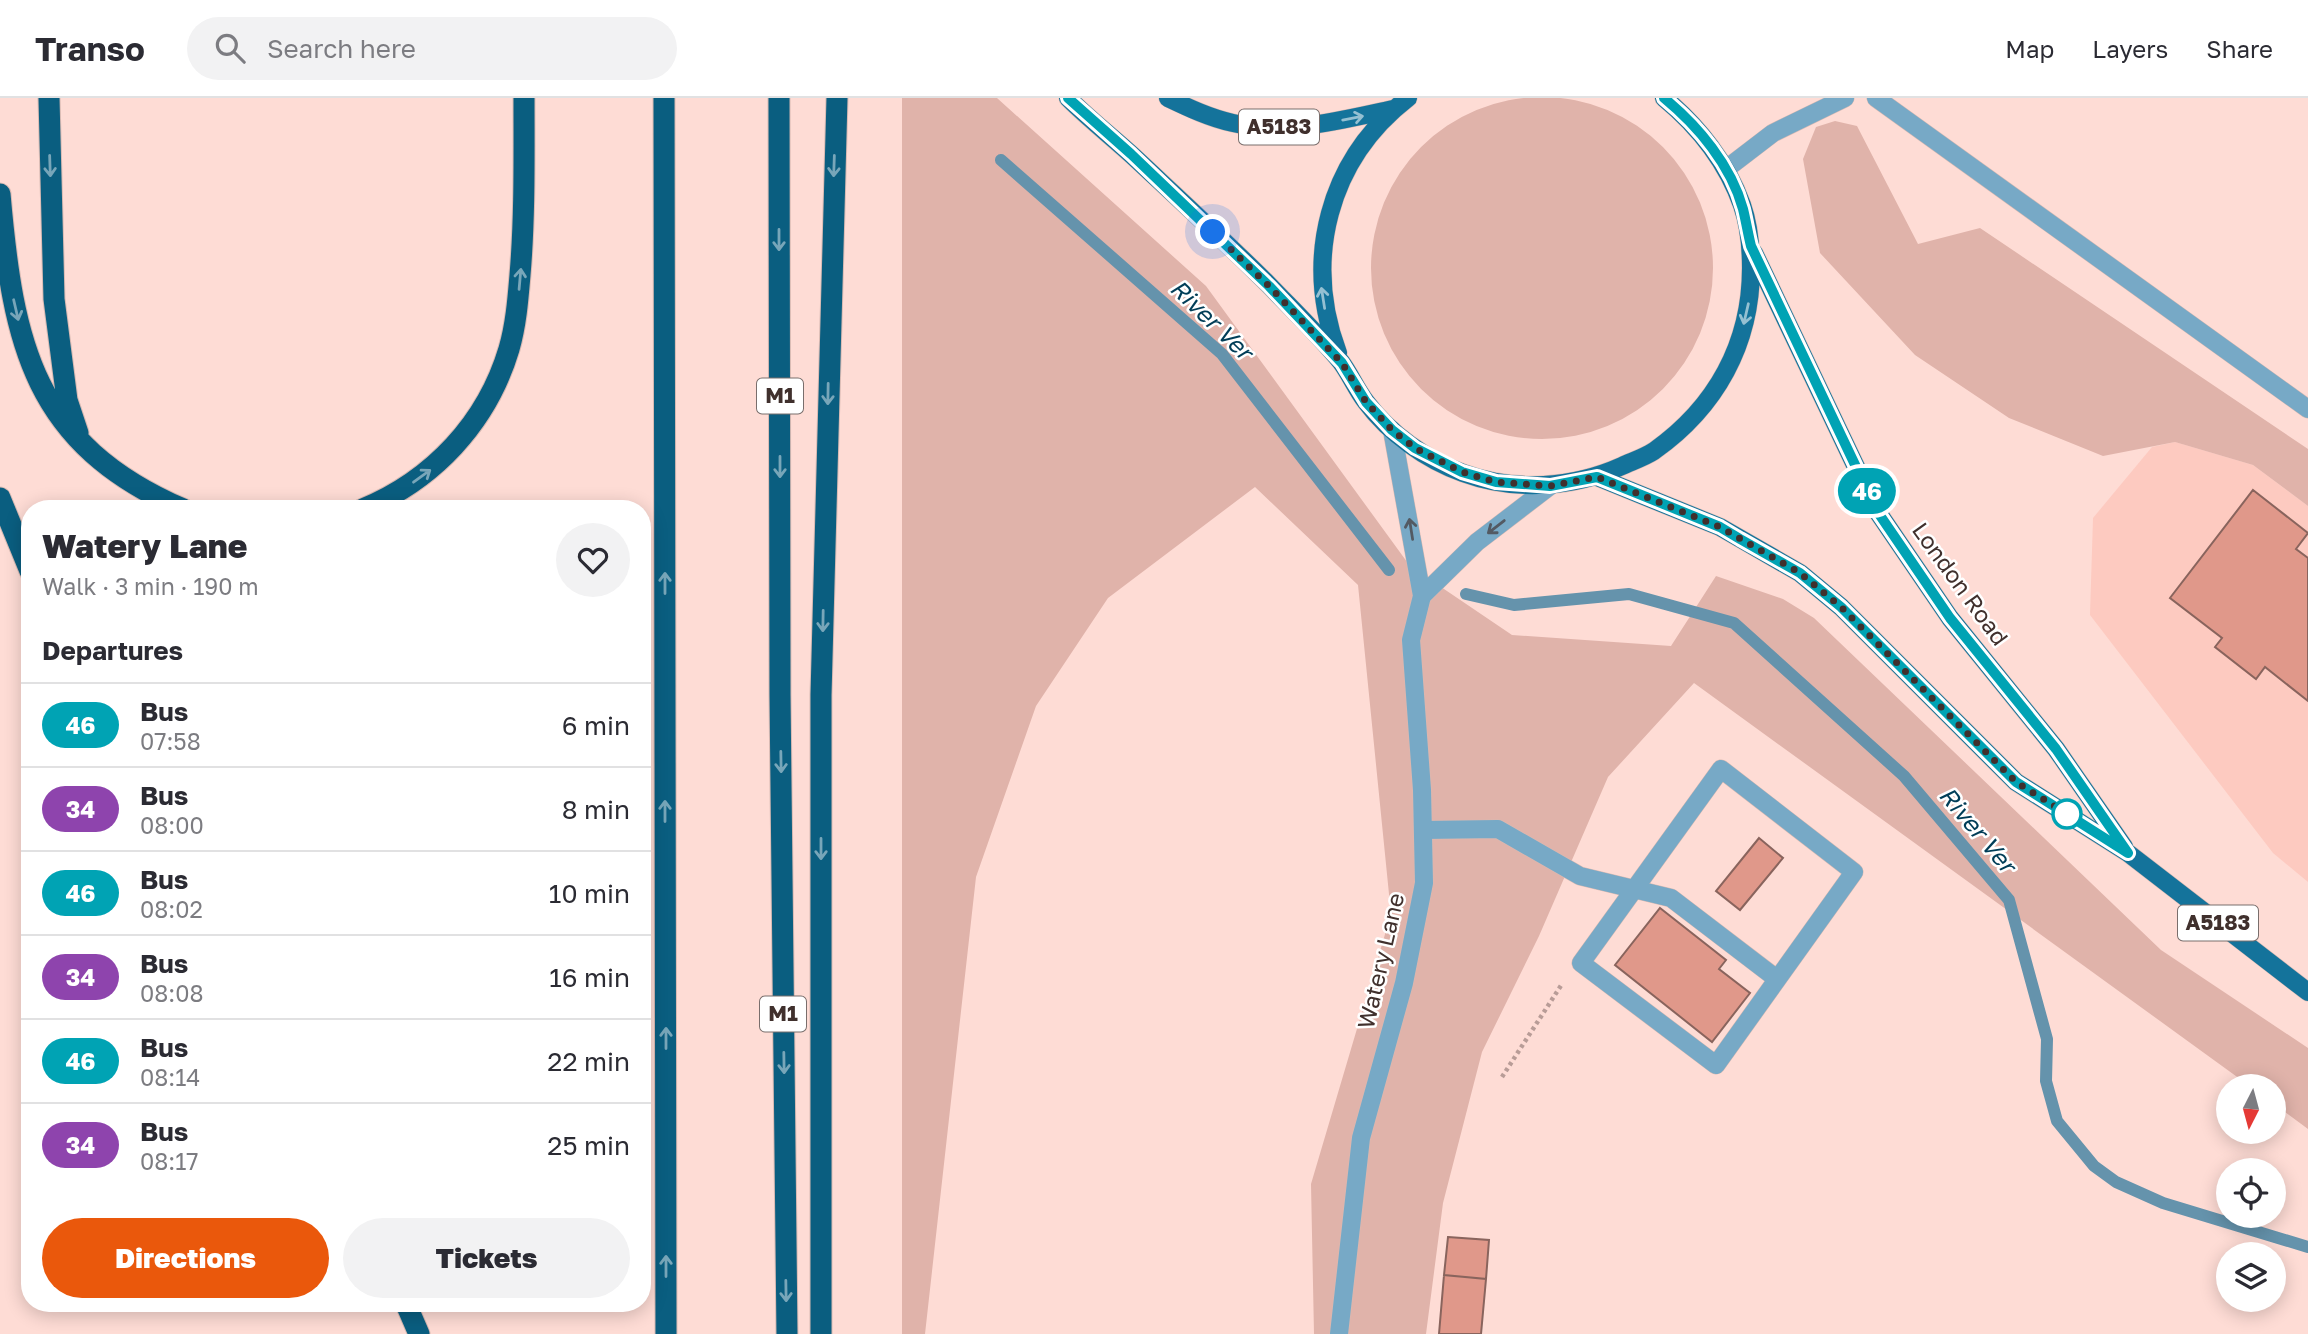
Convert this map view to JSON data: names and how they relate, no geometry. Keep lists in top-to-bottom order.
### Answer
{
  "streets": {
    "highway": ["M1"],
    "main road": ["A5183", "London Road"],
    "street": ["Watery Lane"]
  },
  "water": ["River Ver"],
  "lines": ["bus line 46"],
  "north": "bottom",
  "page": {
    "header": "Transo",
    "search": "Search here",
    "nav": ["Map", "Layers", "Share"],
    "on_map": "46",
    "heading": [
      ["Watery Lane", "Walk · 3 min · 190 m"],
      "Departures"
    ],
    "list": [
      {
        "mark": "46",
        "name": "Bus",
        "note": "07:58",
        "value": "6 min"
      },
      {
        "mark": "34",
        "name": "Bus",
        "note": "08:00",
        "value": "8 min"
      },
      {
        "mark": "46",
        "name": "Bus",
        "note": "08:02",
        "value": "10 min"
      },
      {
        "mark": "34",
        "name": "Bus",
        "note": "08:08",
        "value": "16 min"
      },
      {
        "mark": "46",
        "name": "Bus",
        "note": "08:14",
        "value": "22 min"
      },
      {
        "mark": "34",
        "name": "Bus",
        "note": "08:17",
        "value": "25 min"
      }
    ],
    "buttons": ["Directions", "Tickets"]
  }
}
